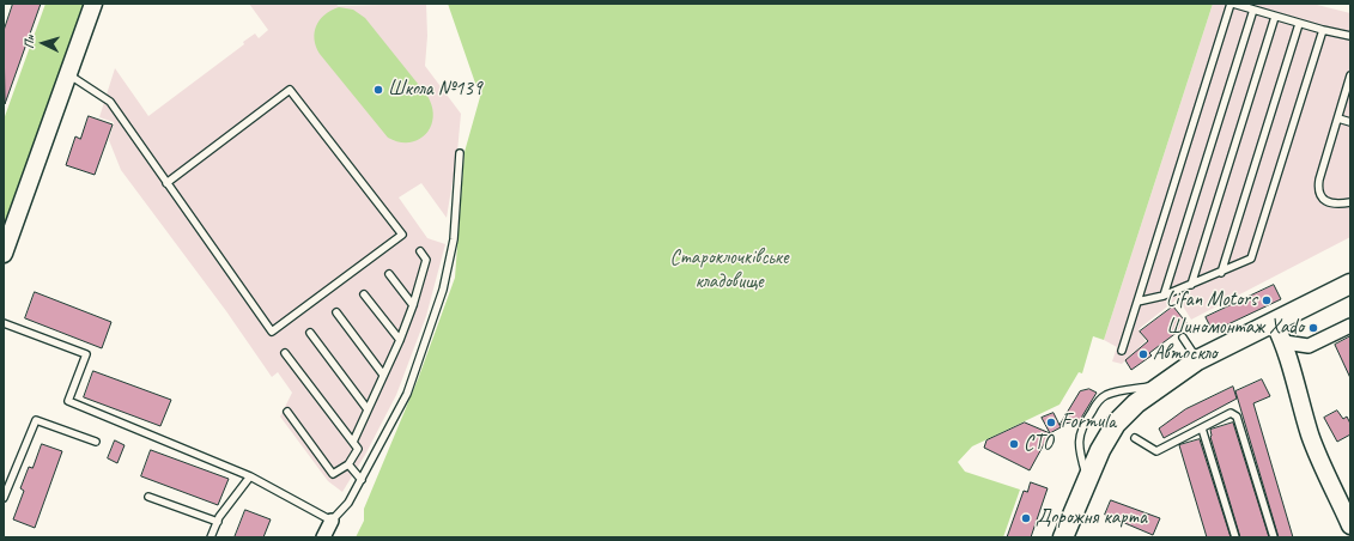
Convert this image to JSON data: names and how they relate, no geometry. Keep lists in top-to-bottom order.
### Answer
{
  "parks": ["Староклочківське кладовище"],
  "places": [
    "Школа №139",
    "Lifan Motors",
    "Шиномонтаж Xado",
    "Автоскло",
    "Formula",
    "СТО",
    "Дорожня карта"
  ],
  "north": "left"
}
